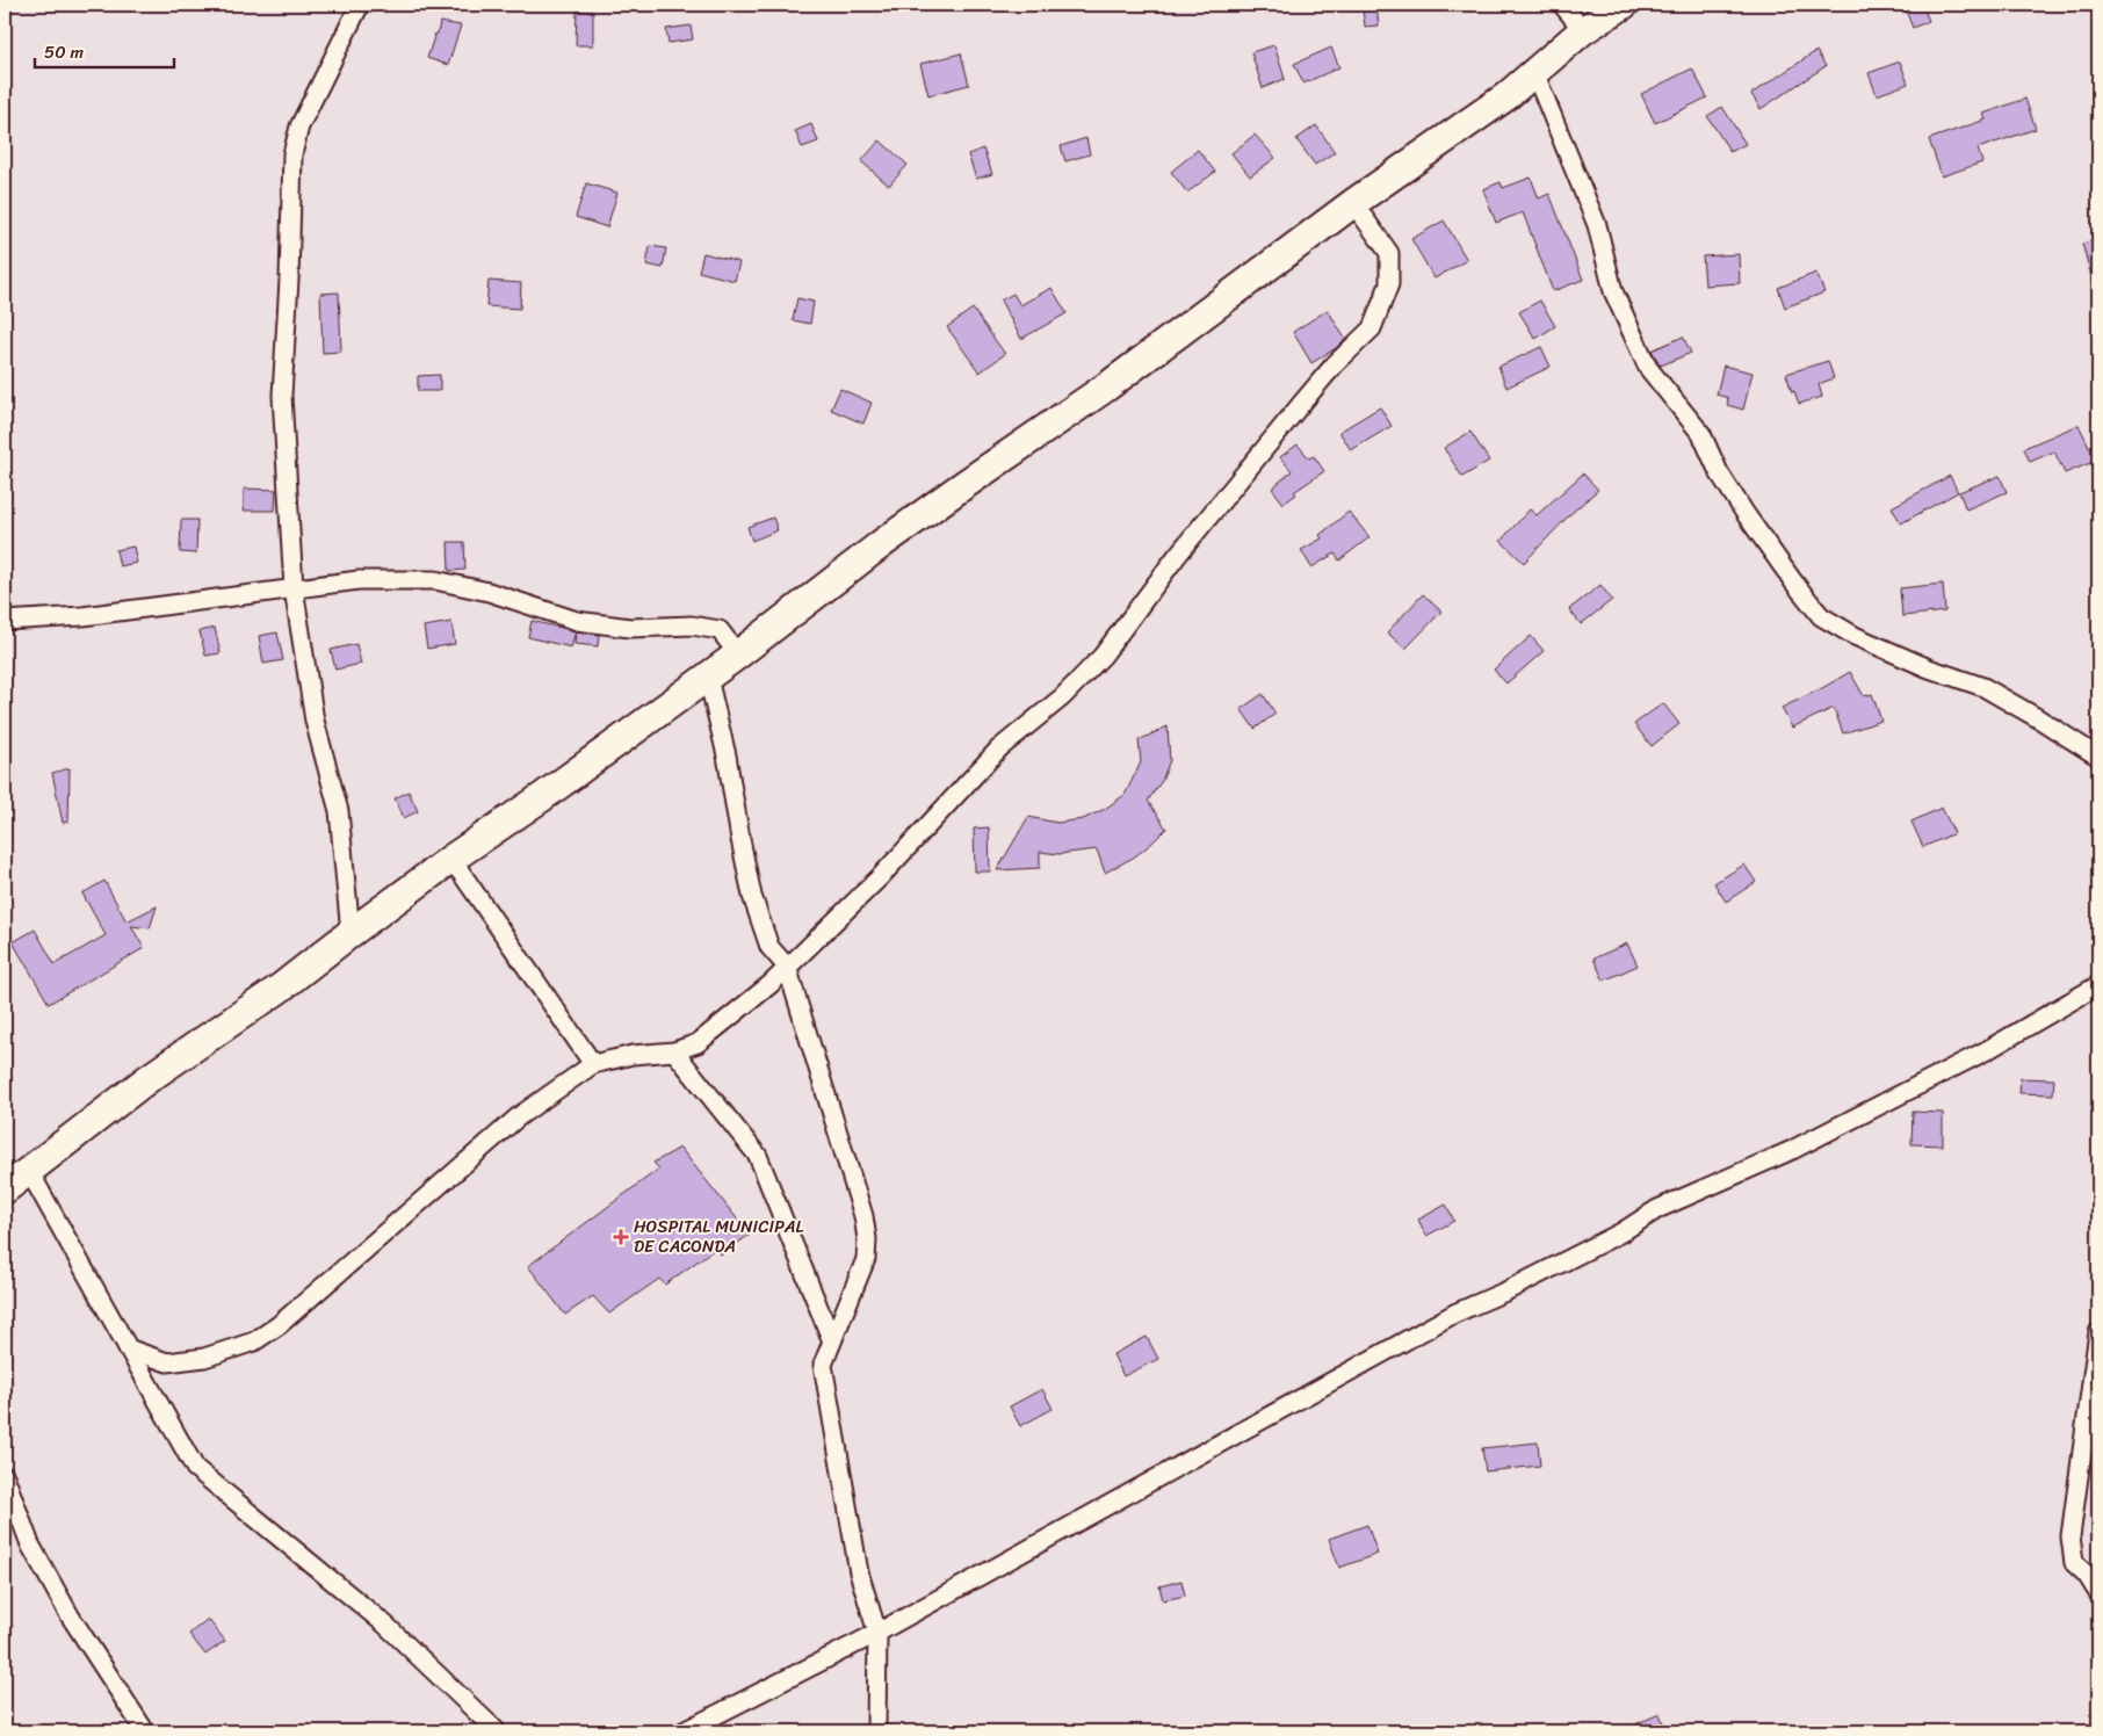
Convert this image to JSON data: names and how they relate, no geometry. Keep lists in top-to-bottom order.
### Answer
{
  "places": {
    "health": ["HOSPITAL MUNICIPAL DE CACONDA"]
  },
  "scale_bar": "50 m"
}
